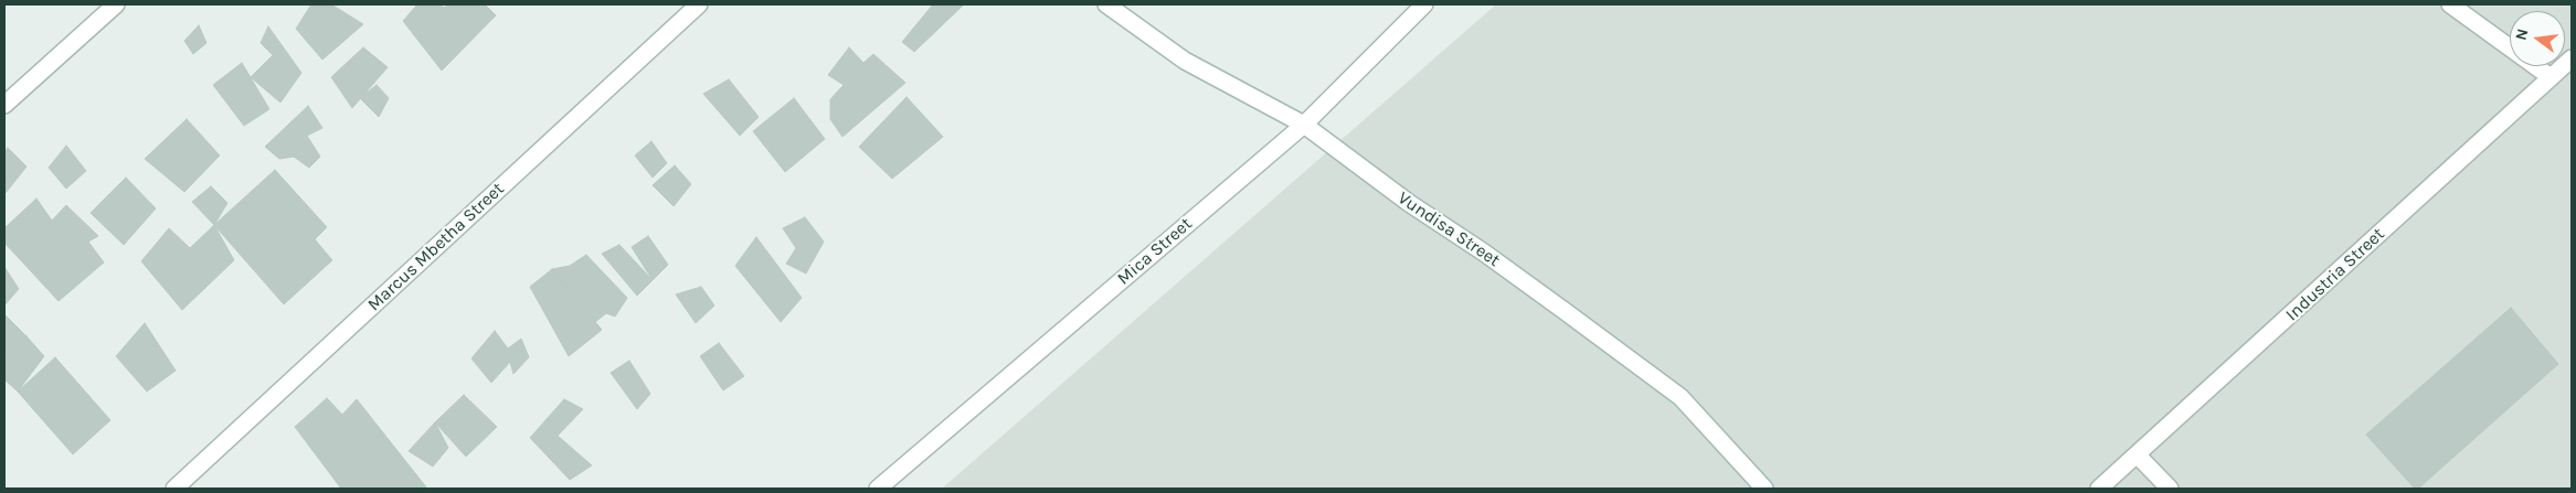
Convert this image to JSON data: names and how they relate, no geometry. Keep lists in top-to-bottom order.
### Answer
{
  "streets": {
    "street": [
      "Vundisa Street",
      "Marcus Mbetha Street",
      "Mica Street",
      "Industria Street"
    ]
  },
  "crossings": [
    ["Vundisa Street", "Mica Street"]
  ],
  "north": "left"
}
